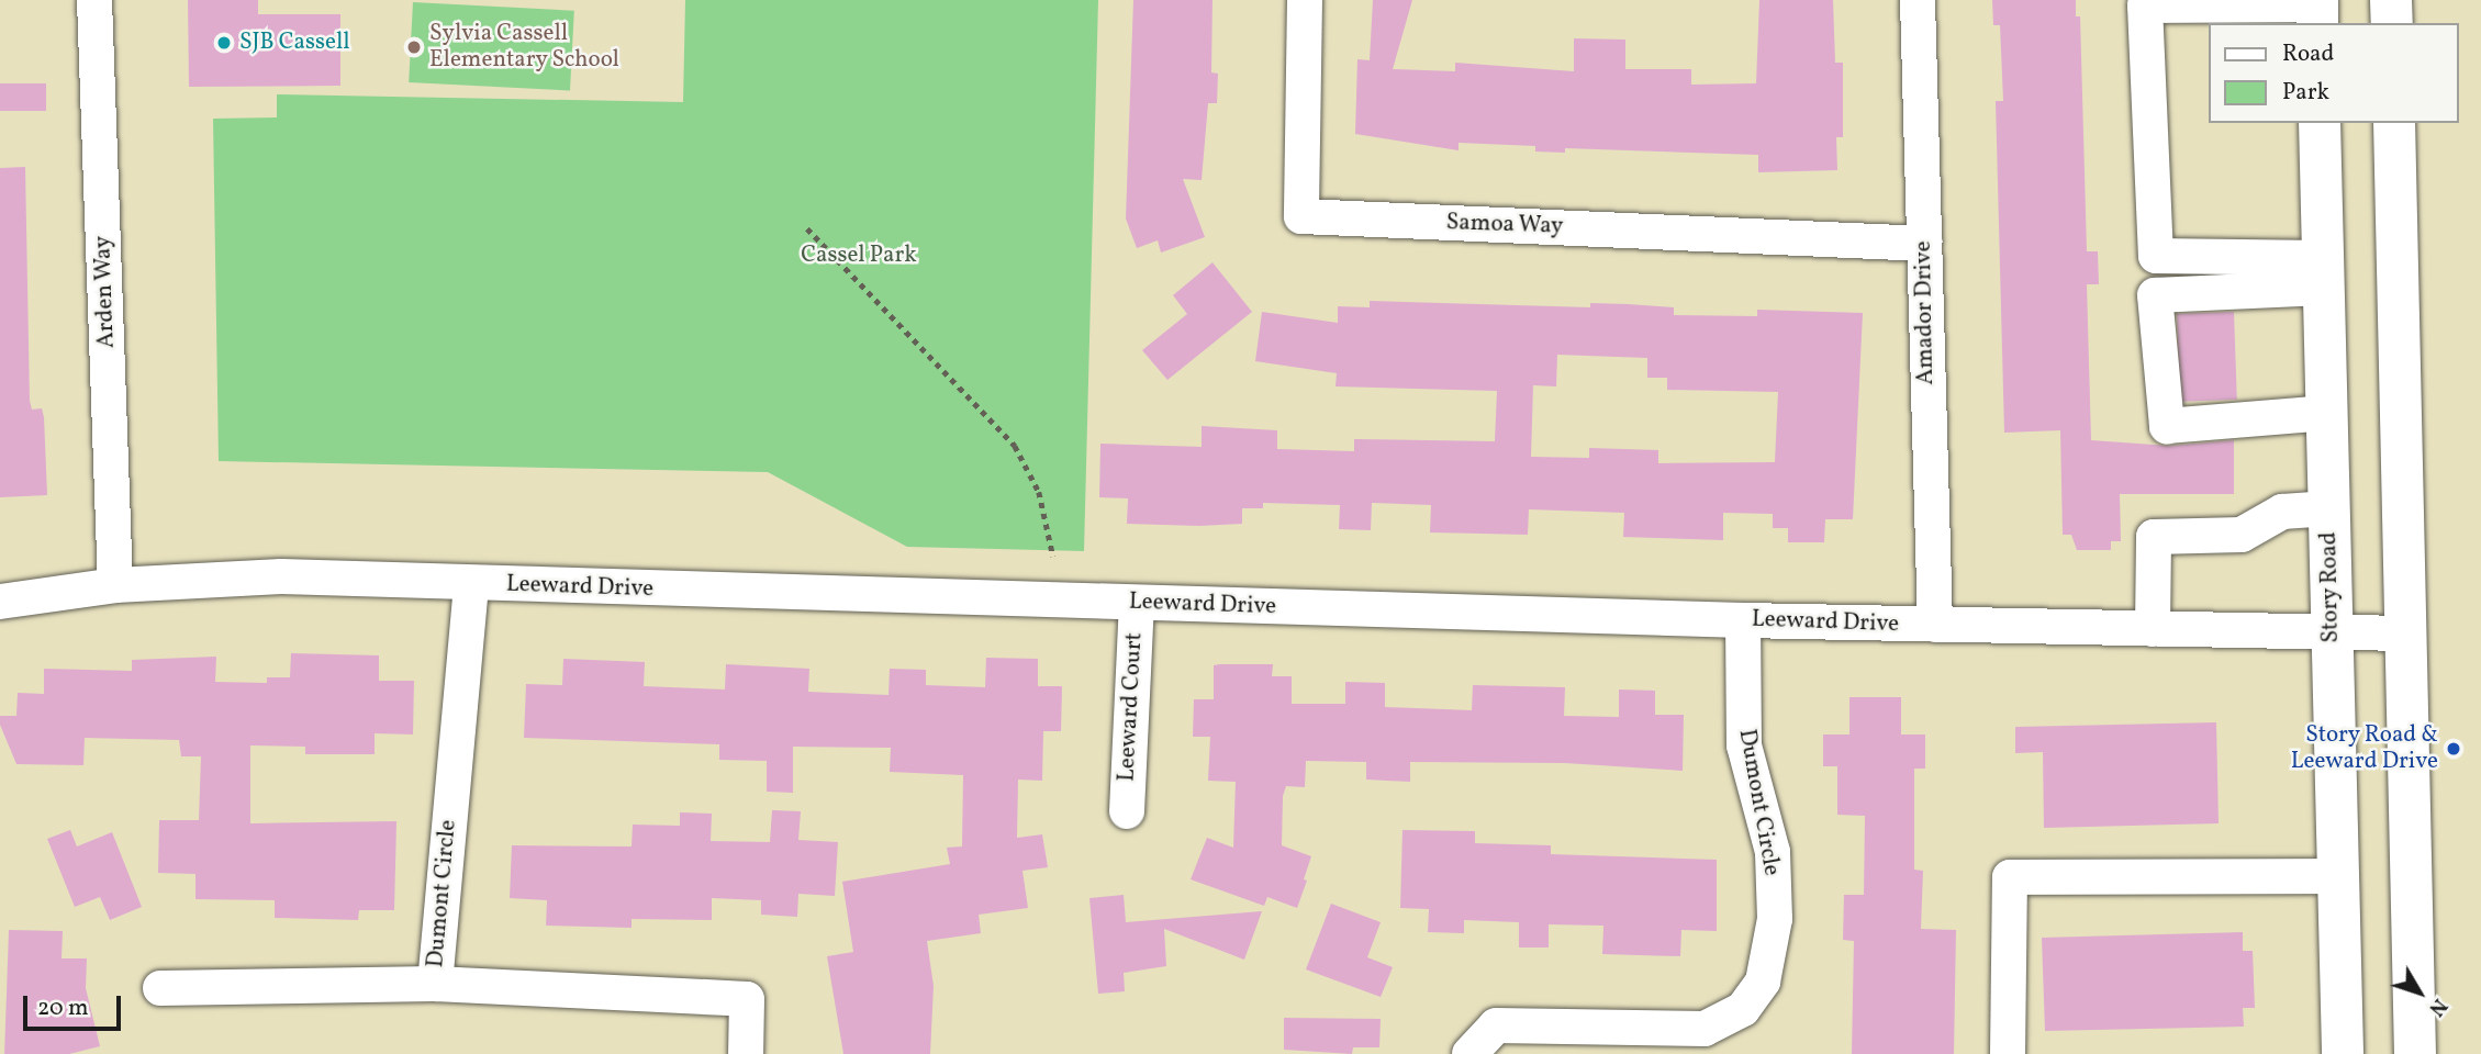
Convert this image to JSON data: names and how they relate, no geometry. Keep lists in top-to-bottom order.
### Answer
{
  "streets": {
    "main road": ["Story Road"],
    "street": [
      "Samoa Way",
      "Arden Way",
      "Amador Drive",
      "Leeward Drive",
      "Leeward Court",
      "Dumont Circle"
    ]
  },
  "crossings": [
    ["Samoa Way", "Amador Drive"],
    ["Arden Way", "Leeward Drive"],
    ["Amador Drive", "Leeward Drive"],
    ["Leeward Drive", "Story Road"],
    ["Leeward Drive", "Leeward Court"],
    ["Leeward Drive", "Dumont Circle"]
  ],
  "parks": ["Cassel Park"],
  "places": ["SJB Cassell", "Sylvia Cassell Elementary School", "Story Road & Leeward Drive"],
  "legend": ["Road", "Park"],
  "scale_bar": "20 m",
  "north": "bottom right"
}
